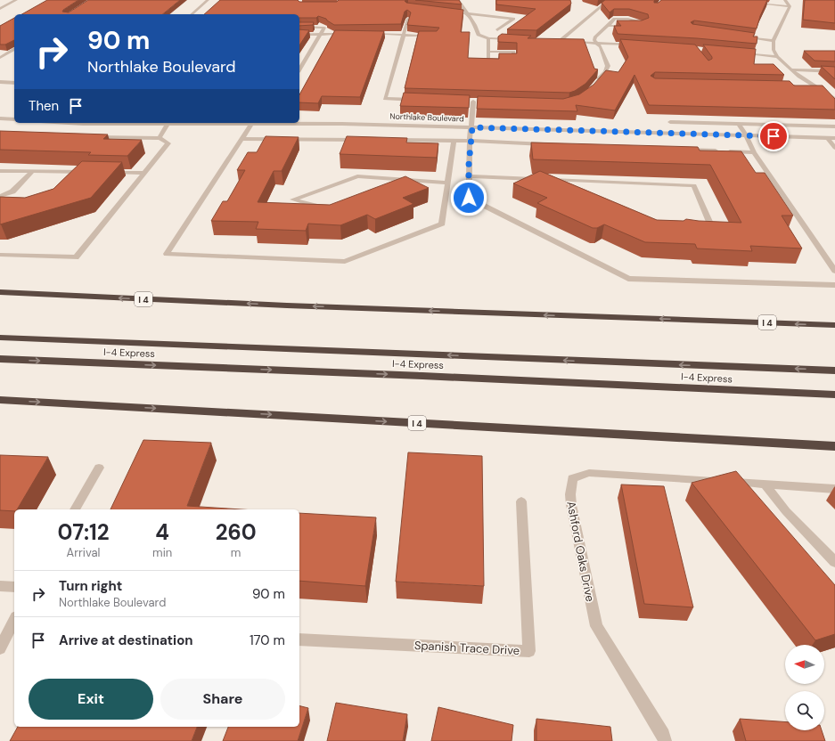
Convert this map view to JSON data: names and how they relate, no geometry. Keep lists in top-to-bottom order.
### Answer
{
  "streets": {
    "highway": ["I 4", "I-4 Express"],
    "street": ["Northlake Boulevard", "Ashford Oaks Drive", "Spanish Trace Drive"]
  },
  "north": "left",
  "page": {
    "turn": ["90 m", "Northlake Boulevard"],
    "then": "Then",
    "eta": [
      "07:12",
      "Arrival",
      "4",
      "min",
      "260",
      "m"
    ],
    "list": [
      {
        "name": "Turn right",
        "note": "Northlake Boulevard",
        "value": "90 m"
      },
      {
        "name": "Arrive at destination",
        "value": "170 m"
      }
    ],
    "buttons": ["Exit", "Share"]
  }
}
